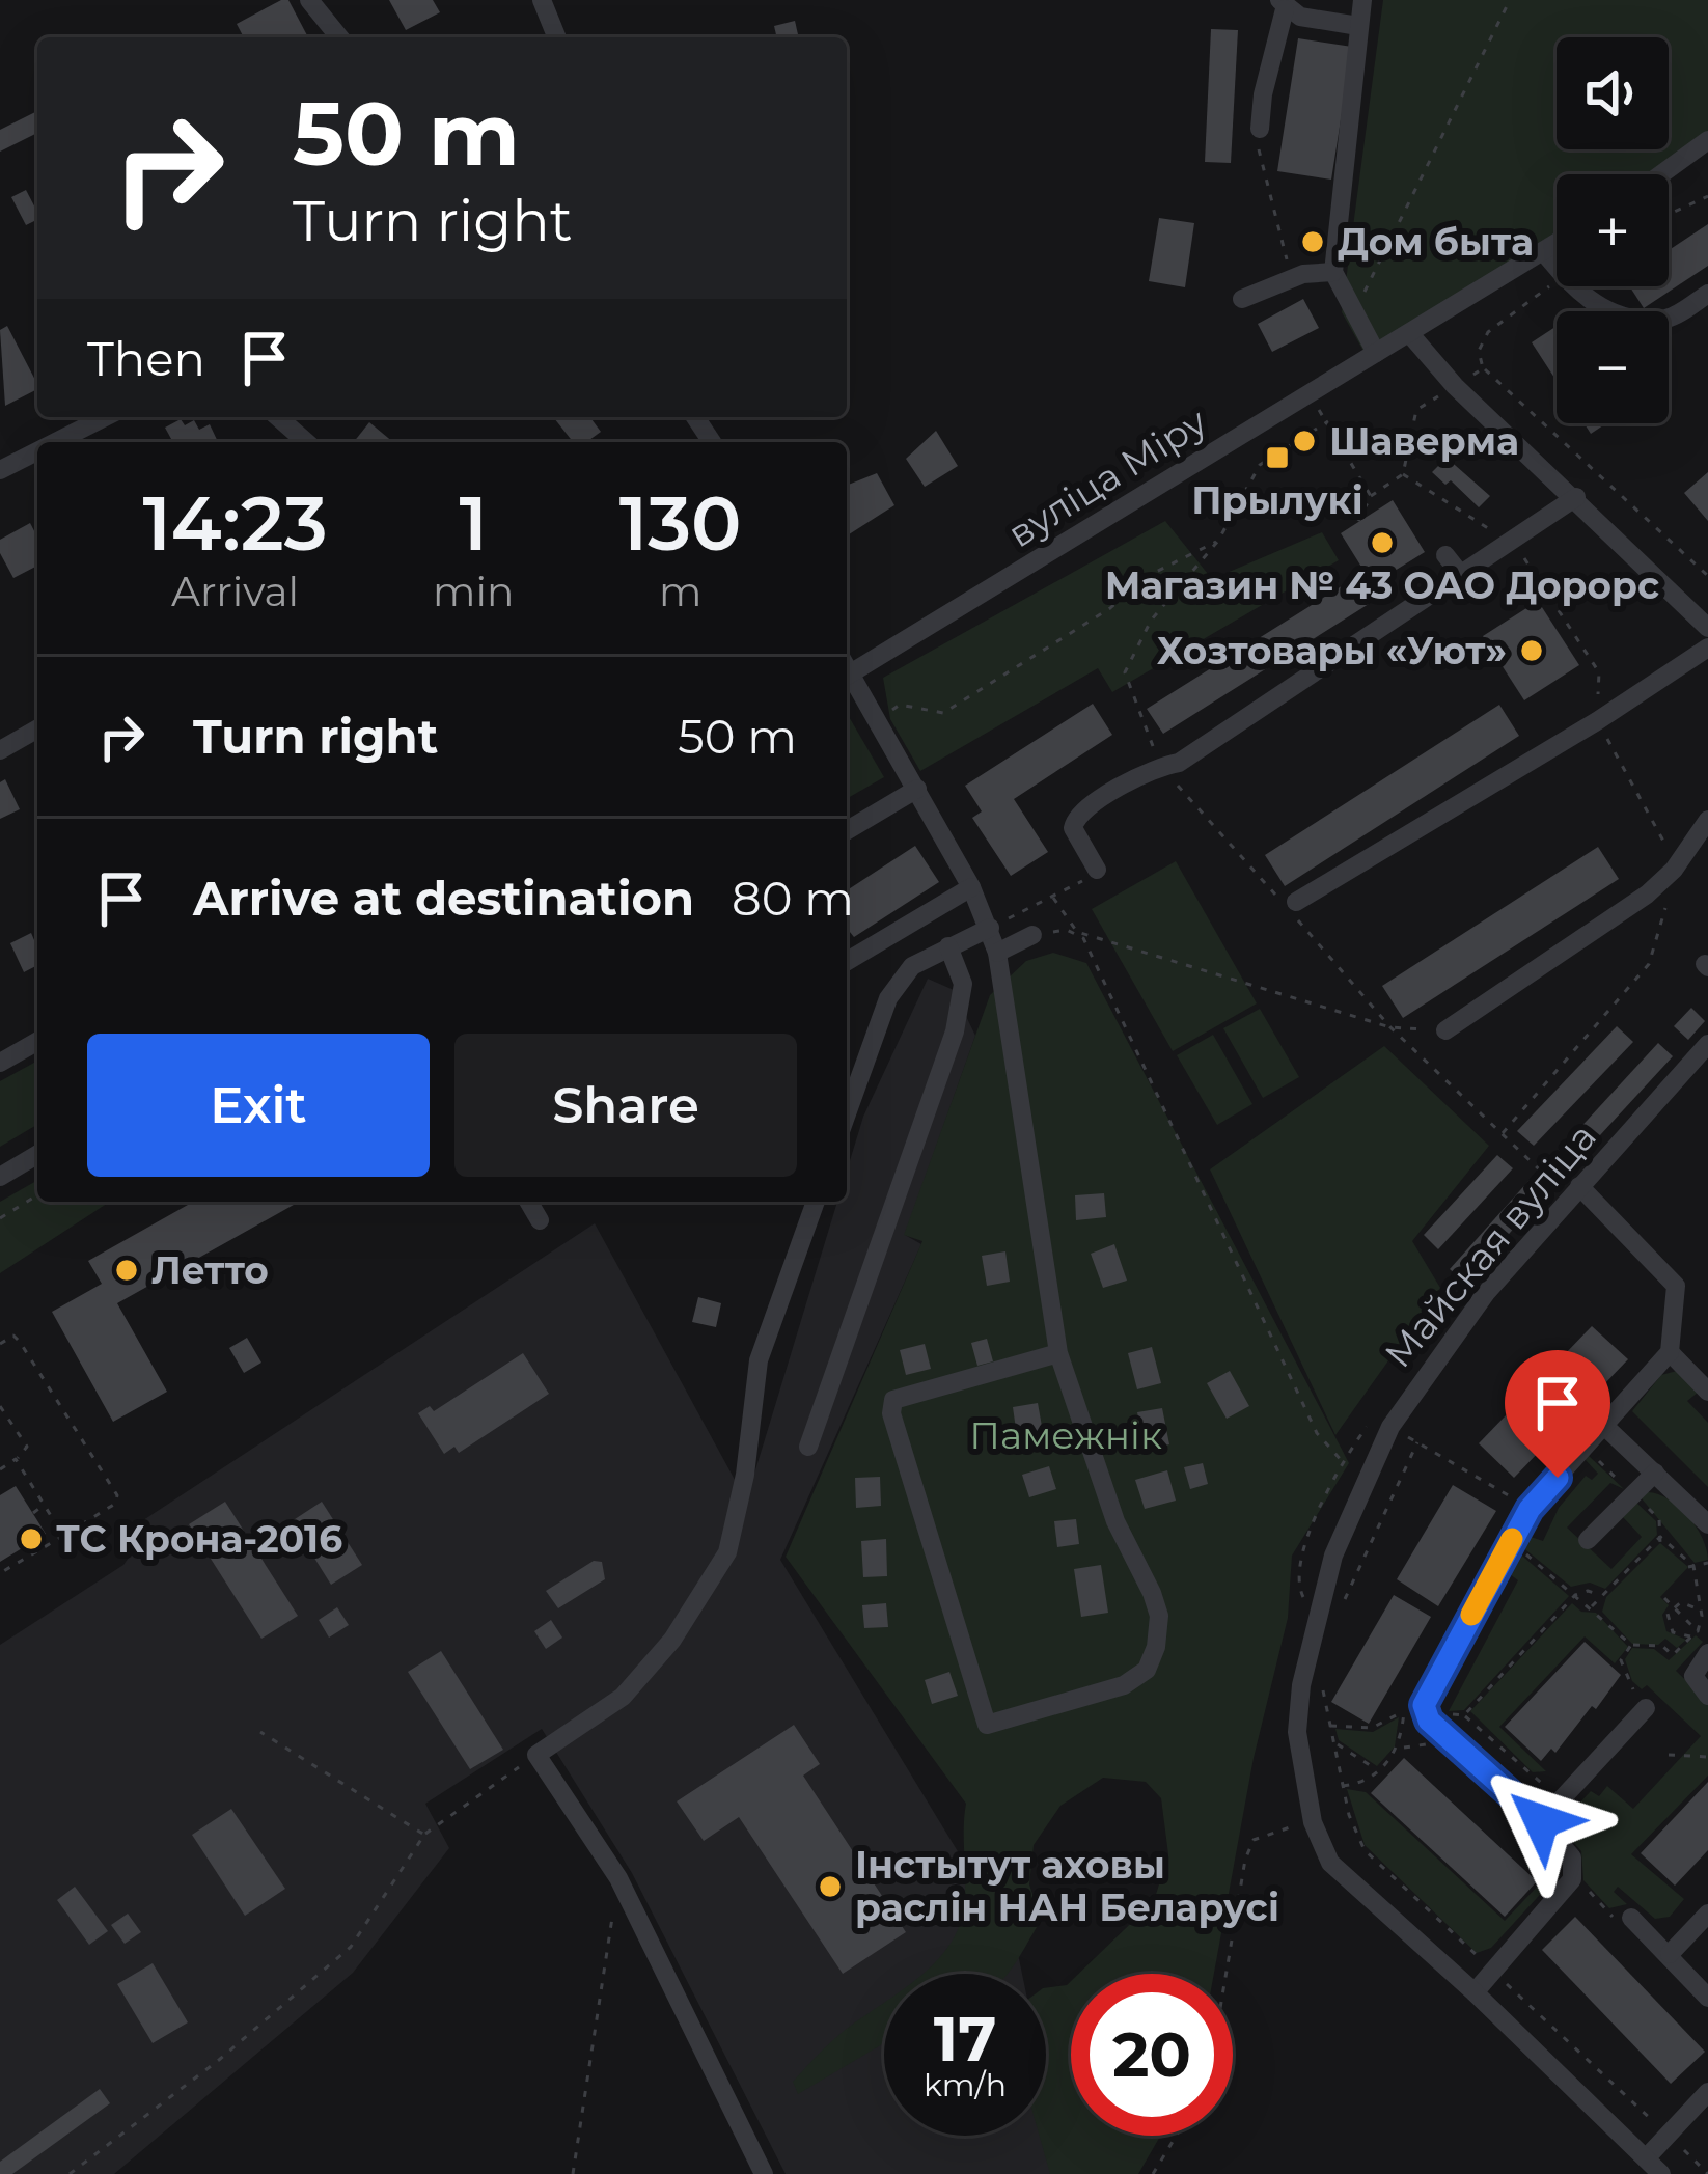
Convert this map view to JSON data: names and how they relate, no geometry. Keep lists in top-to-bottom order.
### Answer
{
  "streets": {
    "street": ["вуліца Міру", "Майская вуліца"]
  },
  "parks": ["Памежнік"],
  "places": {
    "other": [
      "Дом быта",
      "Шаверма",
      "Магазин № 43 ОАО Дорорс",
      "Хозтовары «Уют»",
      "Летто",
      "ТС Крона-2016",
      "Інстытут аховы раслін НАН Беларусі"
    ],
    "transit": ["Прылукі"]
  },
  "page": {
    "map_buttons": ["+", "−"],
    "turn": ["50 m", "Turn right"],
    "then": "Then",
    "eta": [
      "14:23",
      "Arrival",
      "1",
      "min",
      "130",
      "m"
    ],
    "list": [
      {
        "name": "Turn right",
        "value": "50 m"
      },
      {
        "name": "Arrive at destination",
        "value": "80 m"
      }
    ],
    "buttons": ["Exit", "Share"],
    "speed": "17 km/h",
    "limit": "20"
  }
}
